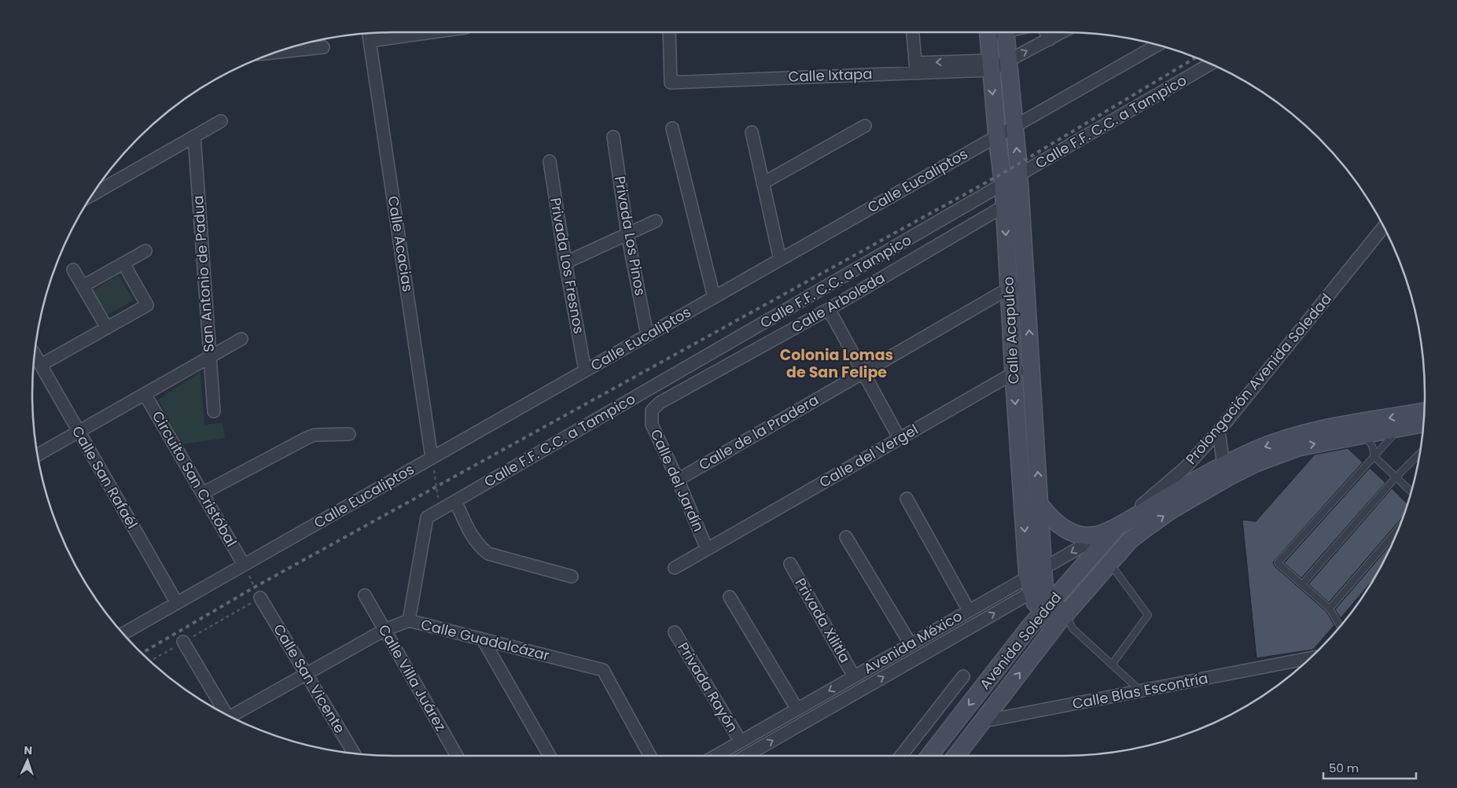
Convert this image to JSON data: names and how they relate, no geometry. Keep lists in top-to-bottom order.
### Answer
{
  "streets": {
    "street": [
      "Calle Ixtapa",
      "Calle F.F. C.C. a Tampico",
      "Calle Eucaliptos",
      "Privada Los Pinos",
      "Calle Acacias",
      "Privada Los Fresnos",
      "San Antonio de Padua",
      "Calle Arboleda",
      "Calle Acapulco",
      "Prolongación Avenida Soledad",
      "Calle de la Pradera",
      "Calle del Vergel",
      "Calle San Rafaél",
      "Circuito San Cristóbal",
      "Calle del Jardín",
      "Privada Xilitla",
      "Calle Guadalcázar",
      "Avenida Soledad",
      "Avenida México",
      "Calle Villa Juárez",
      "Calle San Vicente",
      "Privada Rayón",
      "Calle Blas Escontría"
    ]
  },
  "crossings": [
    ["Calle Ixtapa", "Calle Acapulco"],
    ["Calle F.F. C.C. a Tampico", "Calle Acapulco"],
    ["Calle F.F. C.C. a Tampico", "Calle Guadalcázar"],
    ["Calle Eucaliptos", "Privada Los Pinos"],
    ["Calle Eucaliptos", "Calle Acacias"],
    ["Calle Eucaliptos", "Privada Los Fresnos"],
    ["Calle Eucaliptos", "Calle Acapulco"],
    ["Calle Eucaliptos", "Calle San Rafaél"],
    ["Calle Eucaliptos", "Circuito San Cristóbal"],
    ["Calle Arboleda", "Calle Acapulco"],
    ["Calle Arboleda", "Calle del Jardín"],
    ["Calle Acapulco", "Calle de la Pradera"],
    ["Calle Acapulco", "Calle del Vergel"],
    ["Calle Acapulco", "Avenida Soledad"],
    ["Calle Acapulco", "Avenida México"],
    ["Prolongación Avenida Soledad", "Avenida Soledad"],
    ["Prolongación Avenida Soledad", "Avenida México"],
    ["Calle de la Pradera", "Calle del Jardín"],
    ["Calle del Vergel", "Calle del Jardín"],
    ["Privada Xilitla", "Avenida México"],
    ["Calle Guadalcázar", "Calle Villa Juárez"],
    ["Calle Guadalcázar", "Calle San Vicente"],
    ["Avenida Soledad", "Avenida México"],
    ["Avenida Soledad", "Calle Blas Escontría"],
    ["Avenida México", "Privada Rayón"]
  ],
  "districts": ["Colonia Lomas de San Felipe"],
  "scale_bar": "50 m",
  "north": "top"
}
